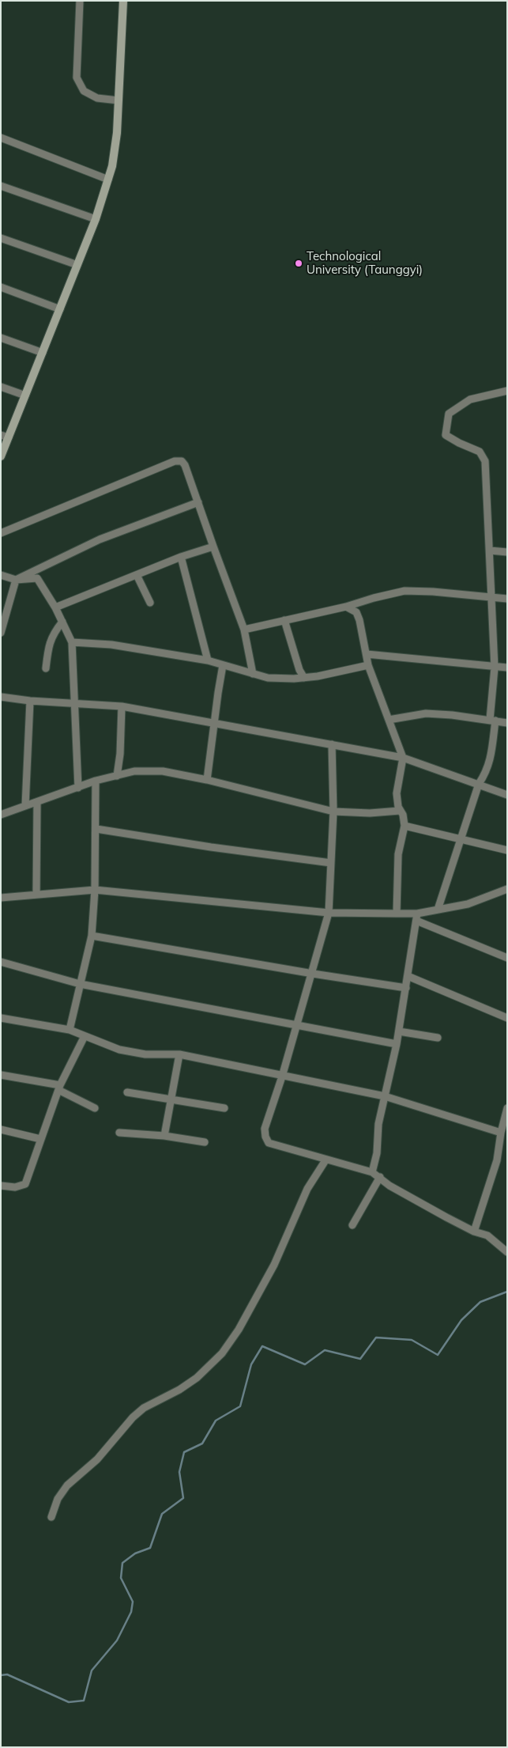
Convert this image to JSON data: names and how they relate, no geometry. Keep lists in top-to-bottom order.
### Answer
{
  "places": ["Technological University (Taunggyi)"]
}
